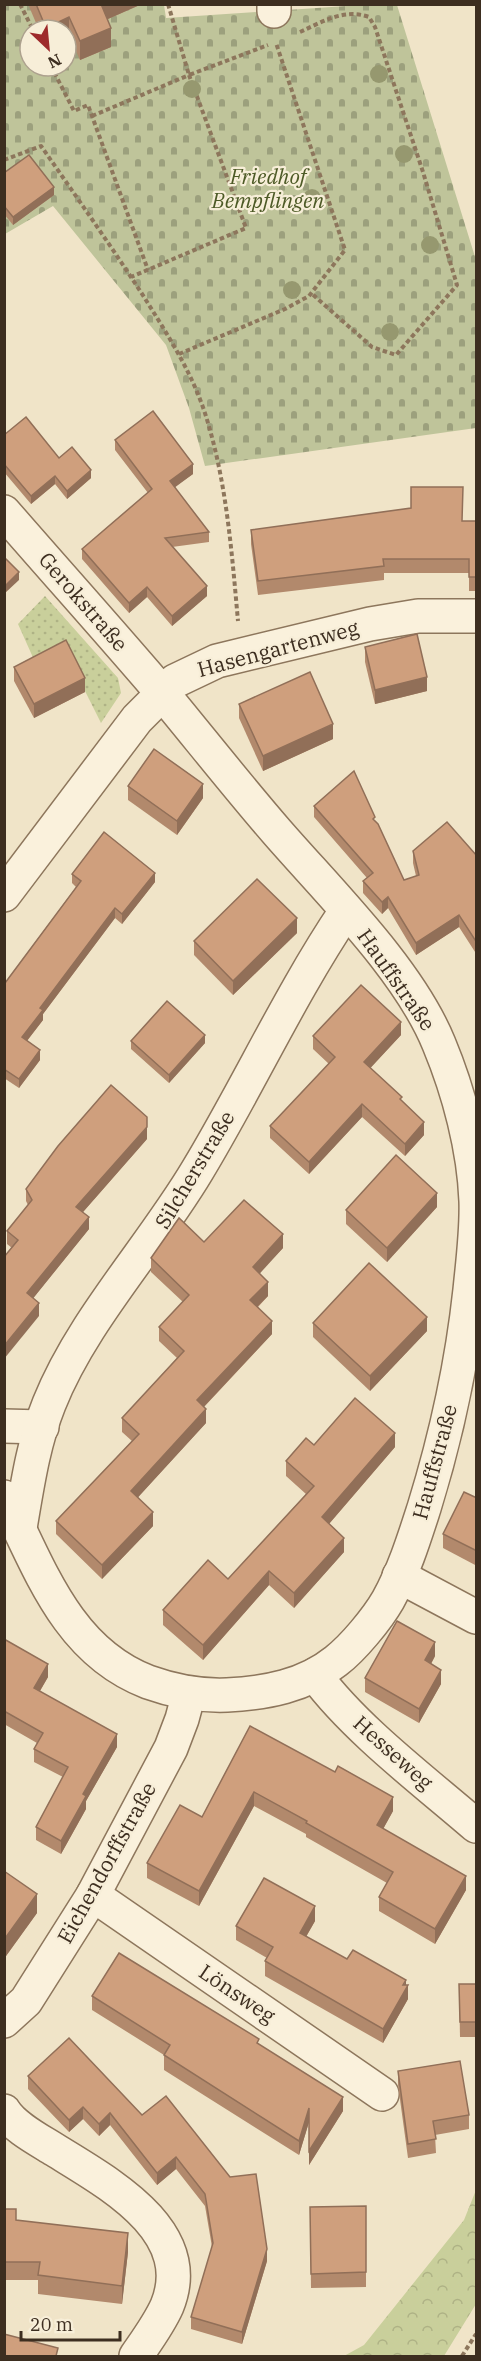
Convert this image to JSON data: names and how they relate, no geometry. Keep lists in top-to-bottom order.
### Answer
{
  "streets": {
    "street": [
      "Gerokstraße",
      "Hasengartenweg",
      "Hauffstraße",
      "Silcherstraße",
      "Hesseweg",
      "Eichendorffstraße",
      "Lönsweg"
    ]
  },
  "crossings": [
    ["Gerokstraße", "Hasengartenweg"],
    ["Gerokstraße", "Hauffstraße"],
    ["Hasengartenweg", "Hauffstraße"],
    ["Hauffstraße", "Silcherstraße"],
    ["Hauffstraße", "Hesseweg"],
    ["Hauffstraße", "Eichendorffstraße"],
    ["Eichendorffstraße", "Lönsweg"]
  ],
  "parks": ["Friedhof Bempflingen"],
  "scale_bar": "20 m",
  "north": "bottom right"
}
